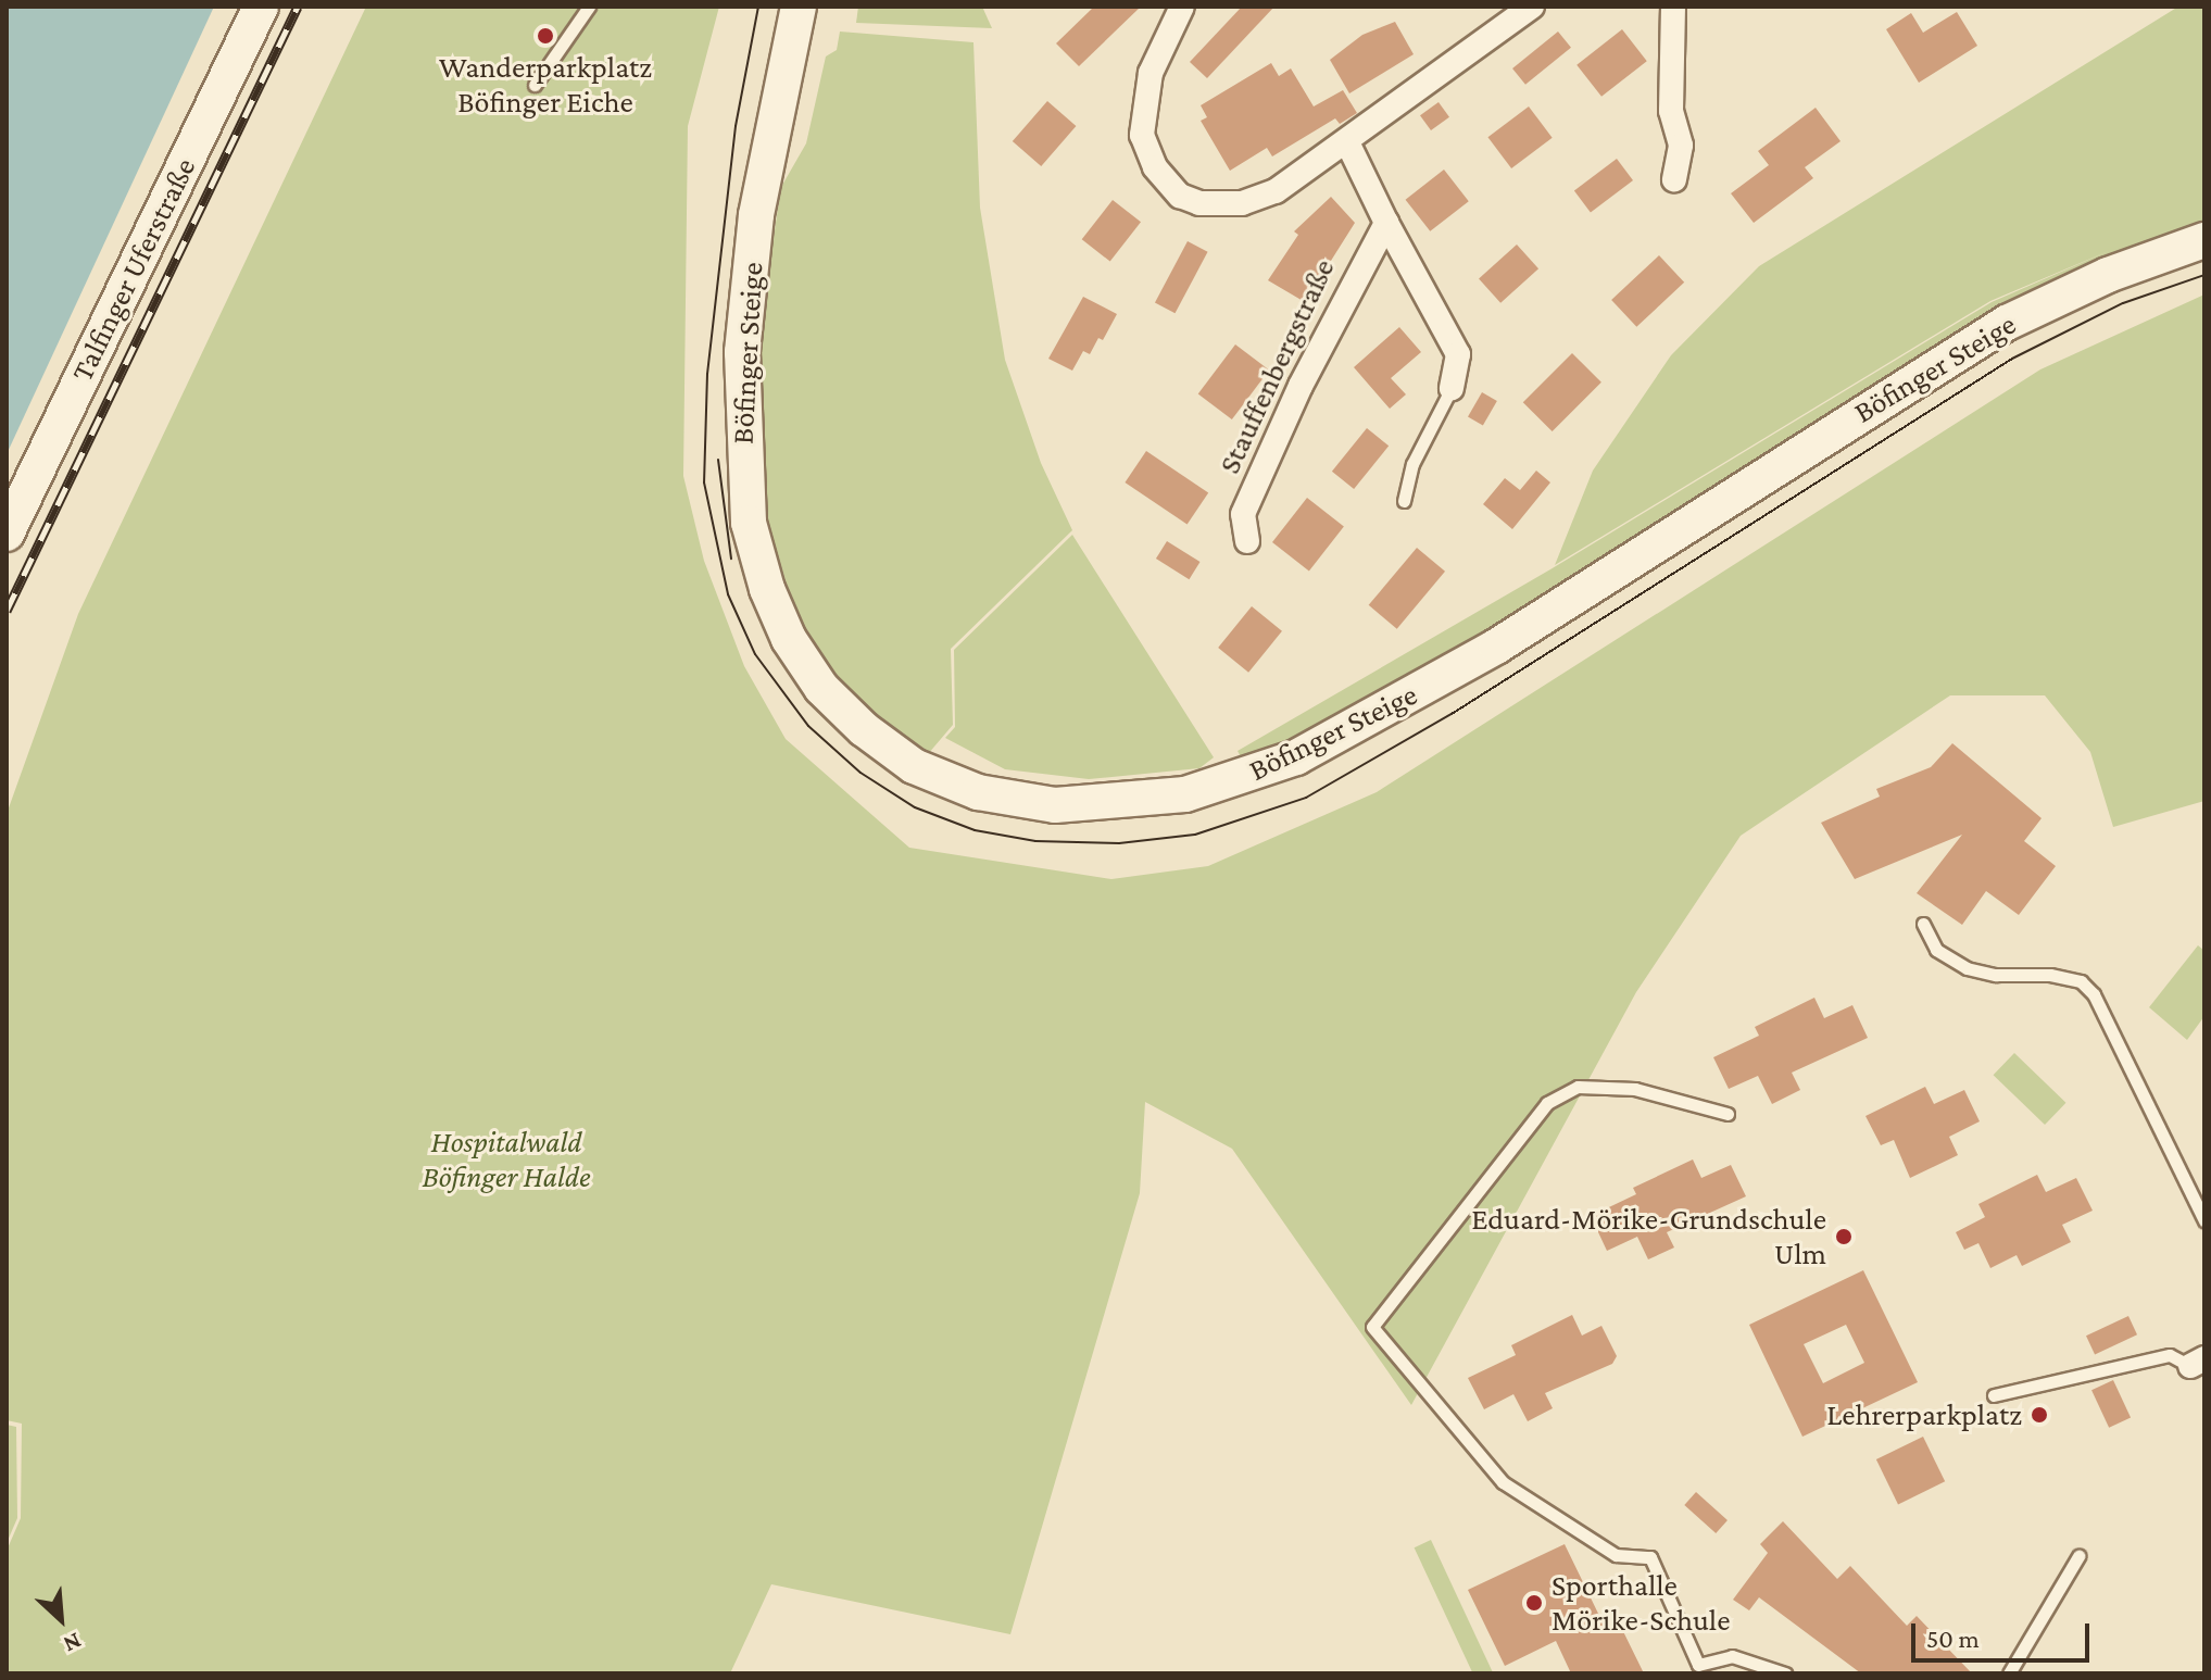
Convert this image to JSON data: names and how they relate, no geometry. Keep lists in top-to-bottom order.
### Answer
{
  "streets": {
    "street": ["Talfinger Uferstraße", "Böfinger Steige", "Stauffenbergstraße"]
  },
  "parks": ["Hospitalwald Böfinger Halde"],
  "places": [
    "Wanderparkplatz Böfinger Eiche",
    "Eduard-Mörike-Grundschule Ulm",
    "Lehrerparkplatz",
    "Sporthalle Mörike-Schule"
  ],
  "scale_bar": "50 m",
  "north": "bottom right"
}
